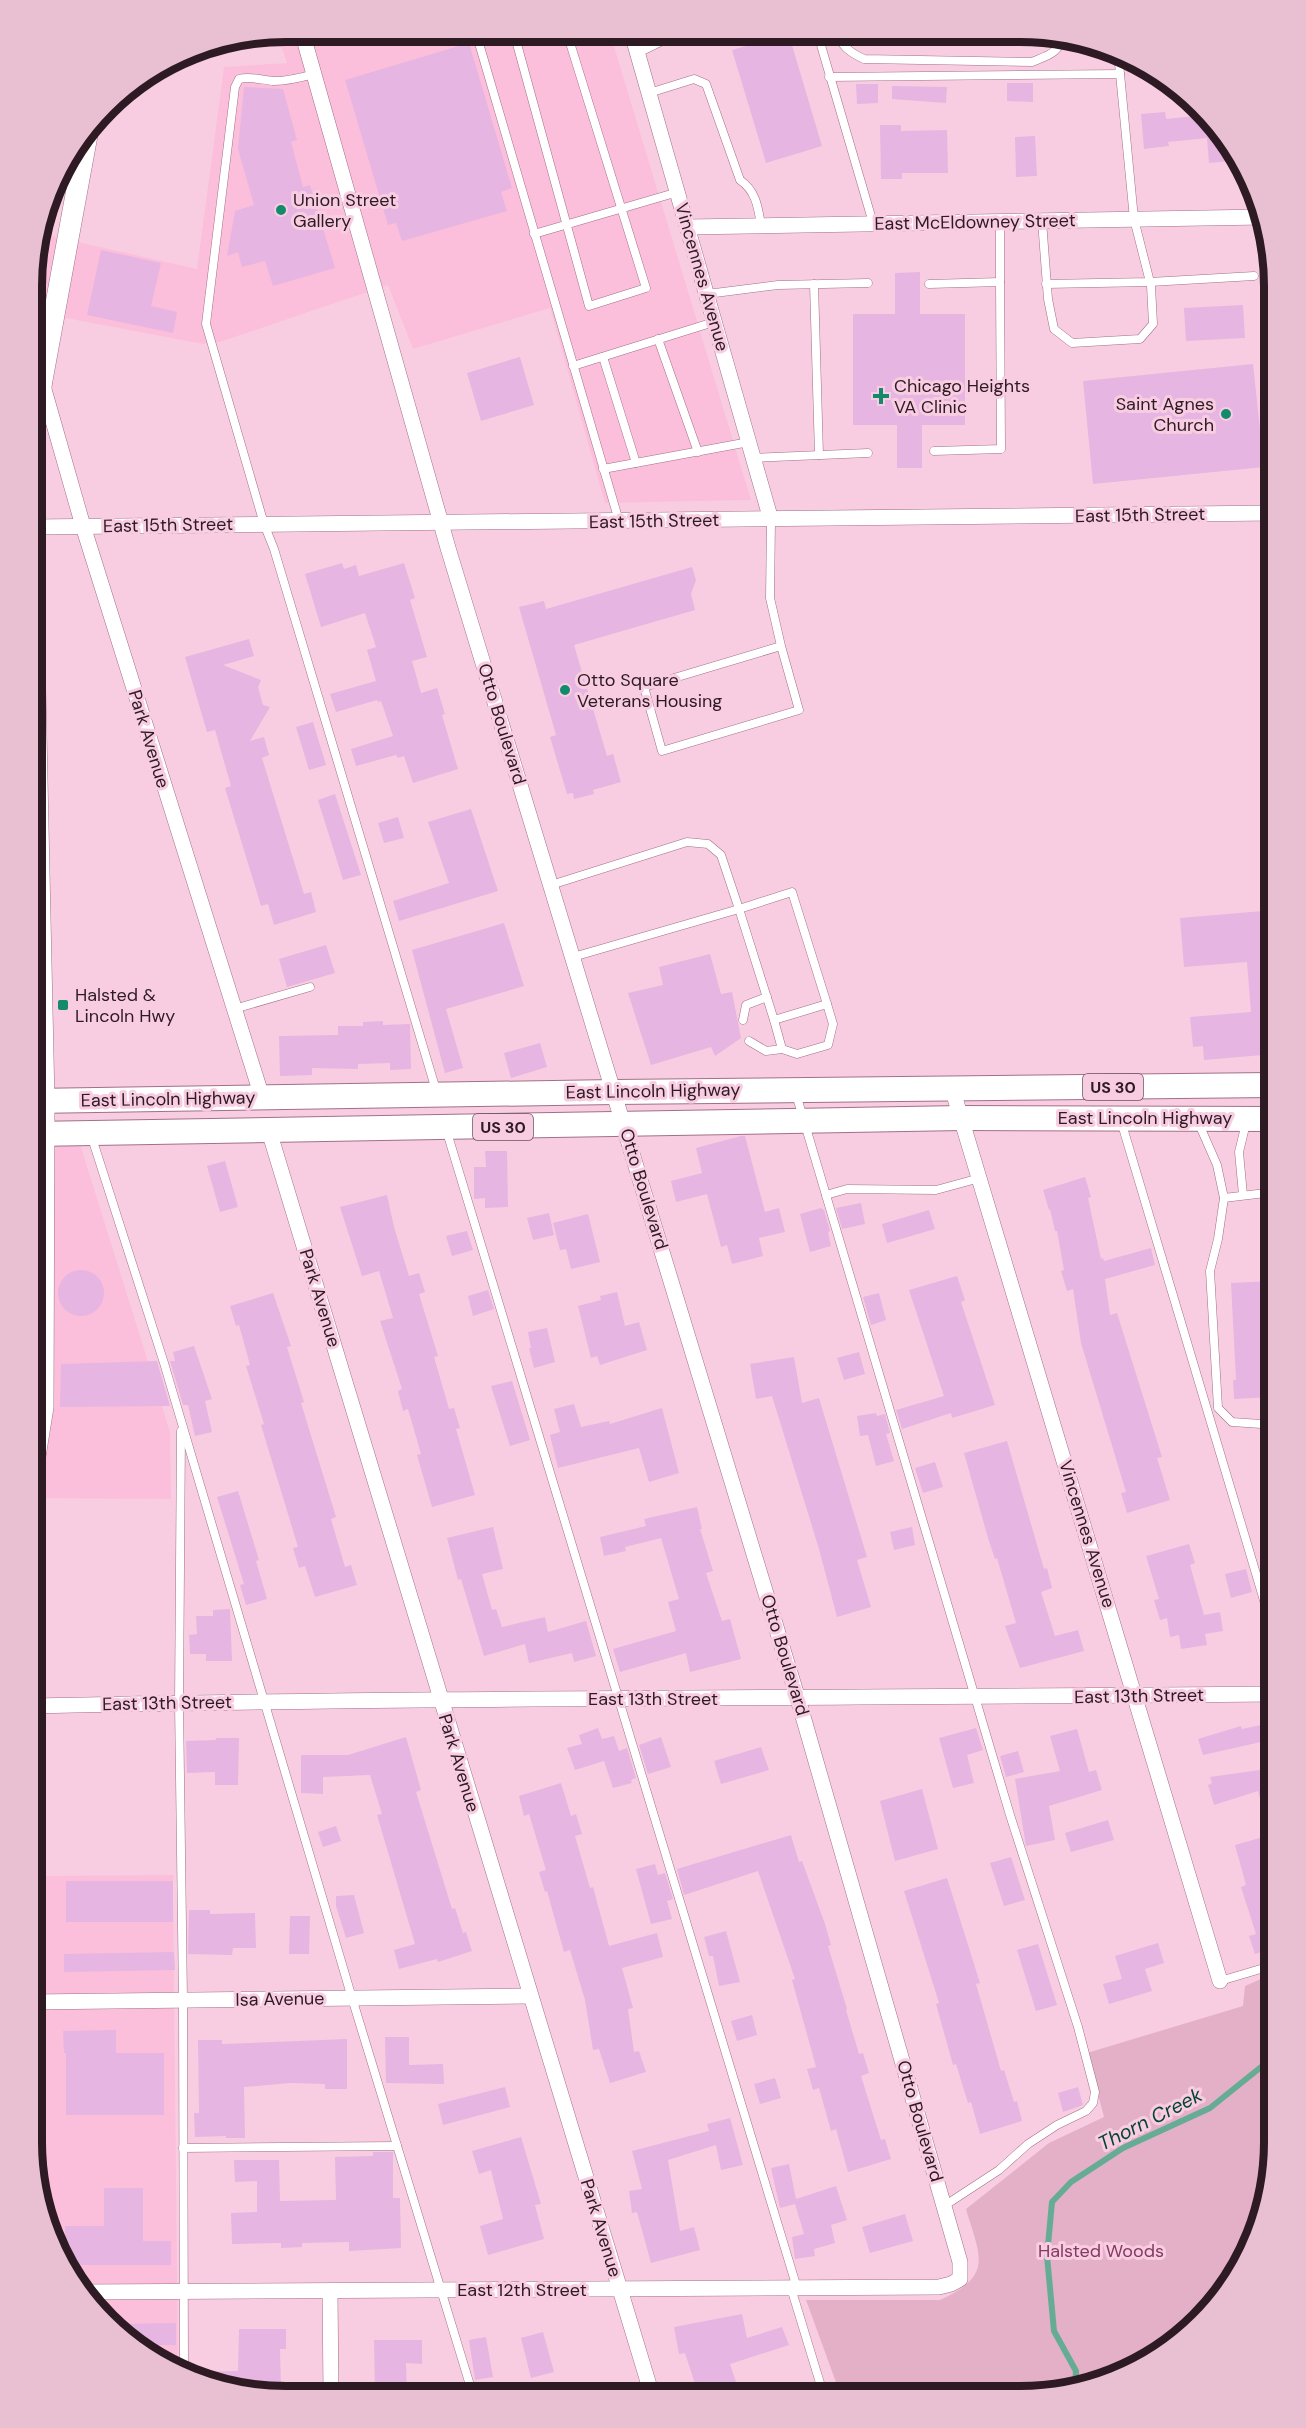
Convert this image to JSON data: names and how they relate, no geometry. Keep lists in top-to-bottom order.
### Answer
{
  "streets": {
    "main road": ["US 30", "East Lincoln Highway"],
    "street": [
      "East McEldowney Street",
      "Vincennes Avenue",
      "East 15th Street",
      "Otto Boulevard",
      "Park Avenue",
      "East 13th Street",
      "Isa Avenue",
      "East 12th Street"
    ]
  },
  "crossings": [
    ["East McEldowney Street", "Vincennes Avenue"],
    ["Vincennes Avenue", "East 15th Street"],
    ["Vincennes Avenue", "East Lincoln Highway"],
    ["Vincennes Avenue", "East 13th Street"],
    ["East 15th Street", "Otto Boulevard"],
    ["East 15th Street", "Park Avenue"],
    ["Otto Boulevard", "East Lincoln Highway"],
    ["Otto Boulevard", "East 13th Street"],
    ["Otto Boulevard", "East 12th Street"],
    ["Park Avenue", "East Lincoln Highway"],
    ["Park Avenue", "East 13th Street"],
    ["Park Avenue", "Isa Avenue"],
    ["Park Avenue", "East 12th Street"]
  ],
  "water": ["Thorn Creek"],
  "parks": ["Halsted Woods"],
  "places": {
    "other": ["Union Street Gallery", "Saint Agnes Church", "Otto Square Veterans Housing"],
    "health": ["Chicago Heights VA Clinic"],
    "transit": ["Halsted & Lincoln Hwy"]
  }
}
